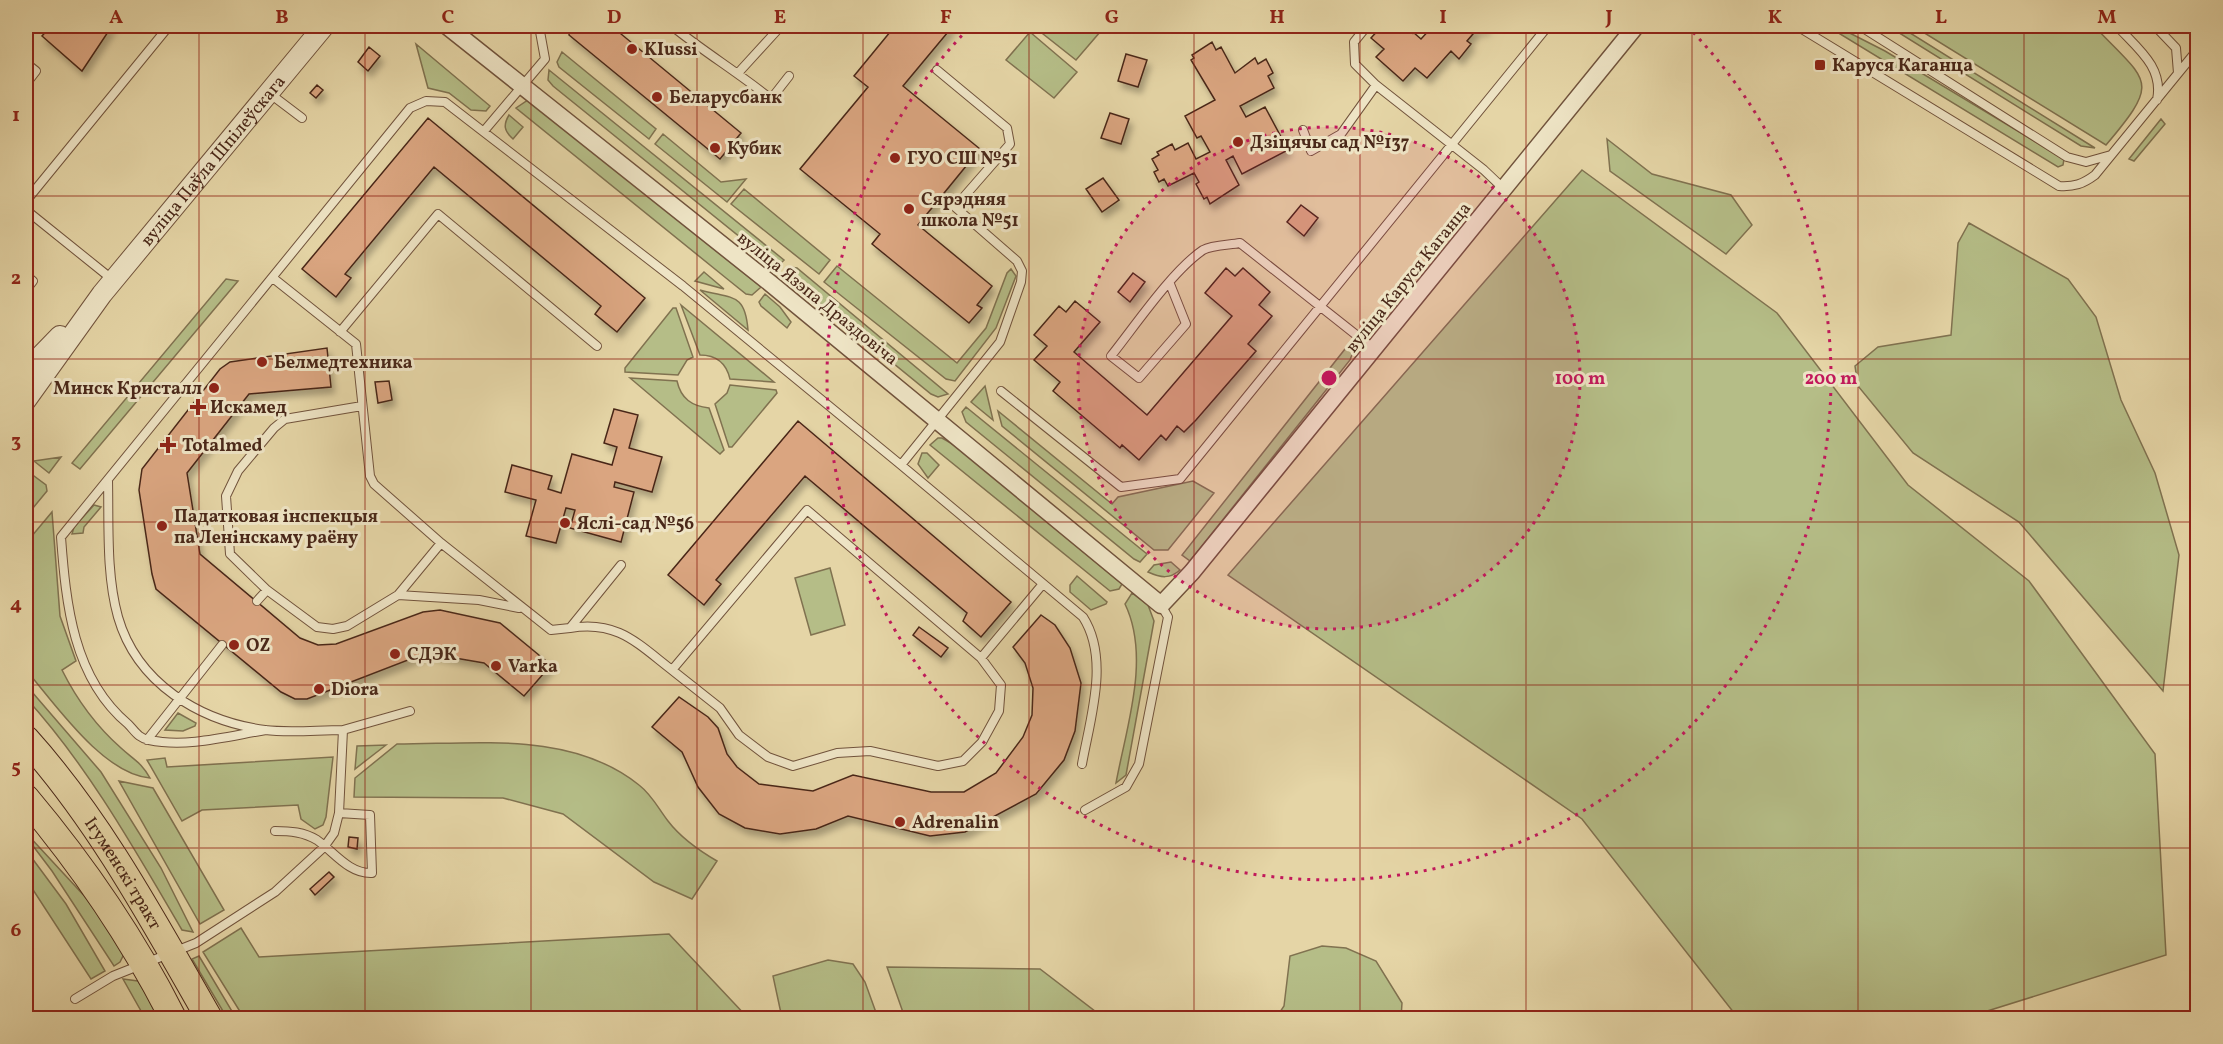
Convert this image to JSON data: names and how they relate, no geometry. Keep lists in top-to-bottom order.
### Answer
{
  "streets": {
    "main road": ["Ігуменскі тракт"],
    "street": ["вуліца Паўла Шпілеўскага", "вуліца Каруся Каганца", "вуліца Язэпа Драздовіча"]
  },
  "crossings": [
    ["вуліца Каруся Каганца", "вуліца Язэпа Драздовіча"]
  ],
  "places": {
    "other": [
      "KIussi",
      "Беларусбанк",
      "Дзіцячы сад №137",
      "Кубик",
      "ГУО СШ №51",
      "Сярэдняя школа №51",
      "Белмедтехника",
      "Минск Кристалл",
      "Яслі-сад №56",
      "Падатковая інспекцыя па Ленінскаму раёну",
      "OZ",
      "СДЭК",
      "Varka",
      "Diora",
      "Adrenalin"
    ],
    "transit": ["Каруся Каганца"],
    "health": ["Искамед", "Totalmed"]
  },
  "grid": {
    "columns": [
      "A",
      "B",
      "C",
      "D",
      "E",
      "F",
      "G",
      "H",
      "I",
      "J",
      "K",
      "L",
      "M"
    ],
    "rows": [
      "1",
      "2",
      "3",
      "4",
      "5",
      "6"
    ]
  },
  "rings": ["100 m", "200 m"]
}
